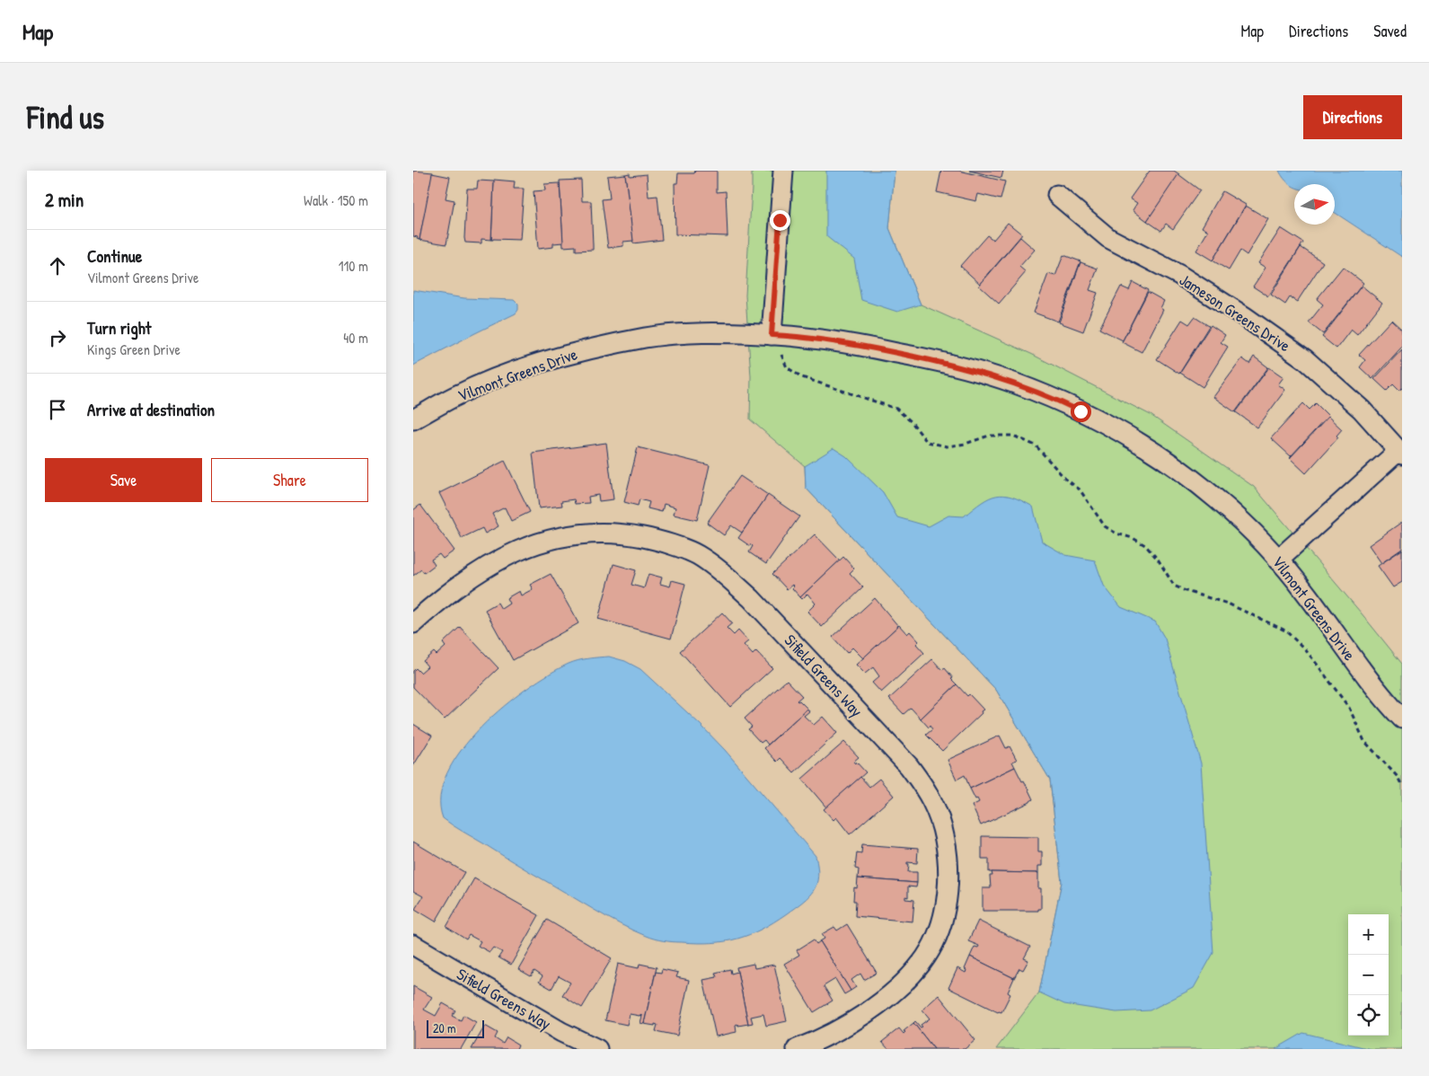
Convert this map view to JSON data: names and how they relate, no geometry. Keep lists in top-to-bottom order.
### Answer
{
  "streets": {
    "street": ["Jameson Greens Drive", "Vilmont Greens Drive", "Sifield Greens Way"]
  },
  "crossings": [
    ["Jameson Greens Drive", "Vilmont Greens Drive"]
  ],
  "scale_bar": "20 m",
  "north": "right",
  "page": {
    "header": "Map",
    "nav": ["Map", "Directions", "Saved"],
    "buttons": [
      "Directions",
      ["Save", "Share"]
    ],
    "title": "Find us",
    "heading": ["2 min", "Walk · 150 m"],
    "list": [
      ["Continue", "Vilmont Greens Drive", "110 m"],
      ["Turn right", "Kings Green Drive", "40 m"],
      "Arrive at destination"
    ],
    "map_buttons": ["+", "−"],
    "scale": "20 m"
  }
}
